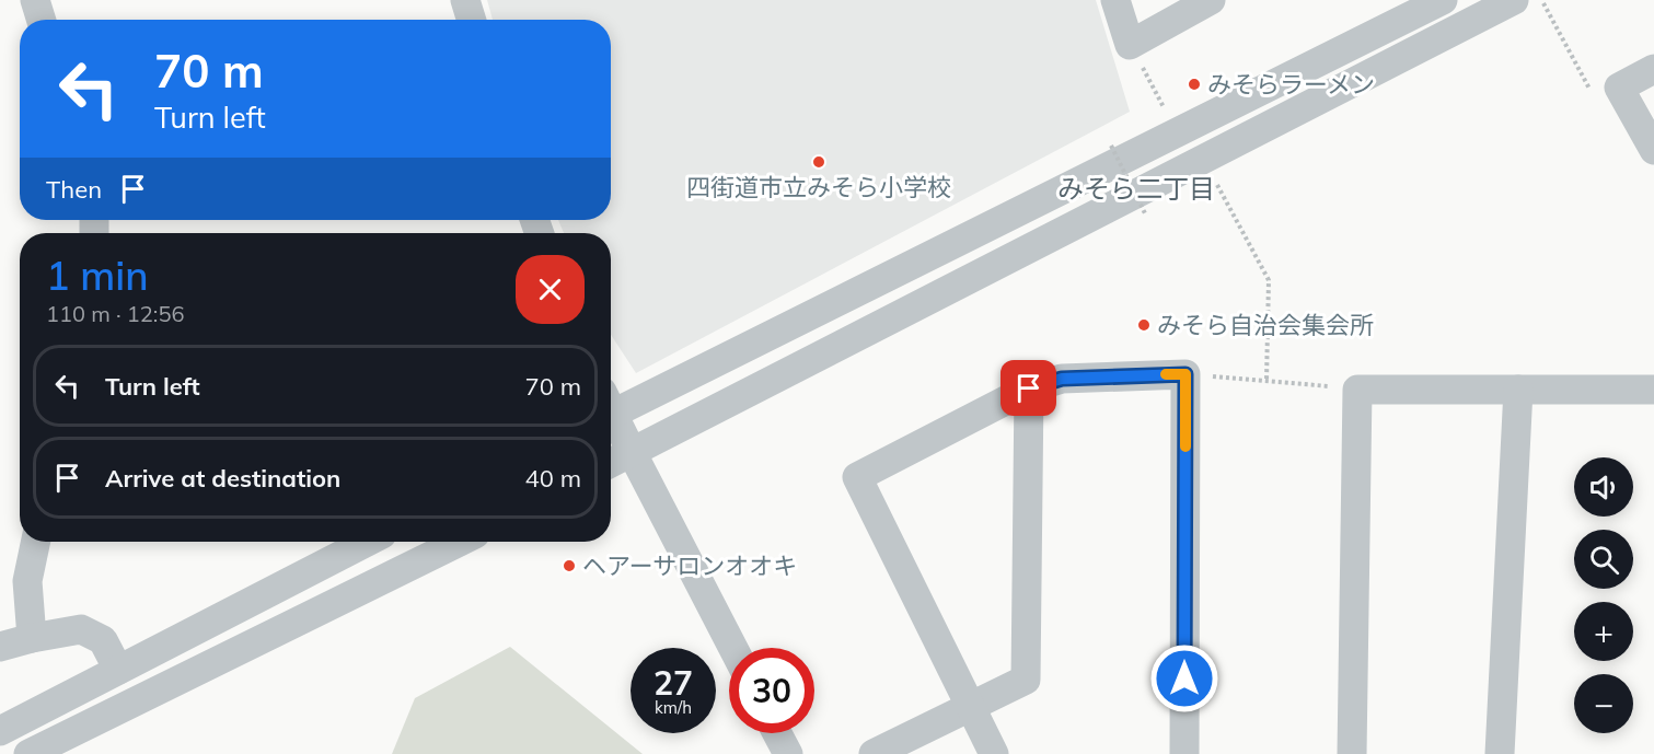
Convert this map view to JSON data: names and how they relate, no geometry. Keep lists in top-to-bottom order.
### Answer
{
  "districts": ["みそら二丁目"],
  "places": [
    "みそらラーメン",
    "四街道市立みそら小学校",
    "みそら自治会集会所",
    "ヘアーサロンオオキ"
  ],
  "page": {
    "turn": ["70 m", "Turn left"],
    "then": "Then",
    "heading": ["1 min", "110 m · 12:56"],
    "list": [
      {
        "name": "Turn left",
        "value": "70 m"
      },
      {
        "name": "Arrive at destination",
        "value": "40 m"
      }
    ],
    "map_buttons": ["+", "−"],
    "speed": "27 km/h",
    "limit": "30"
  }
}
